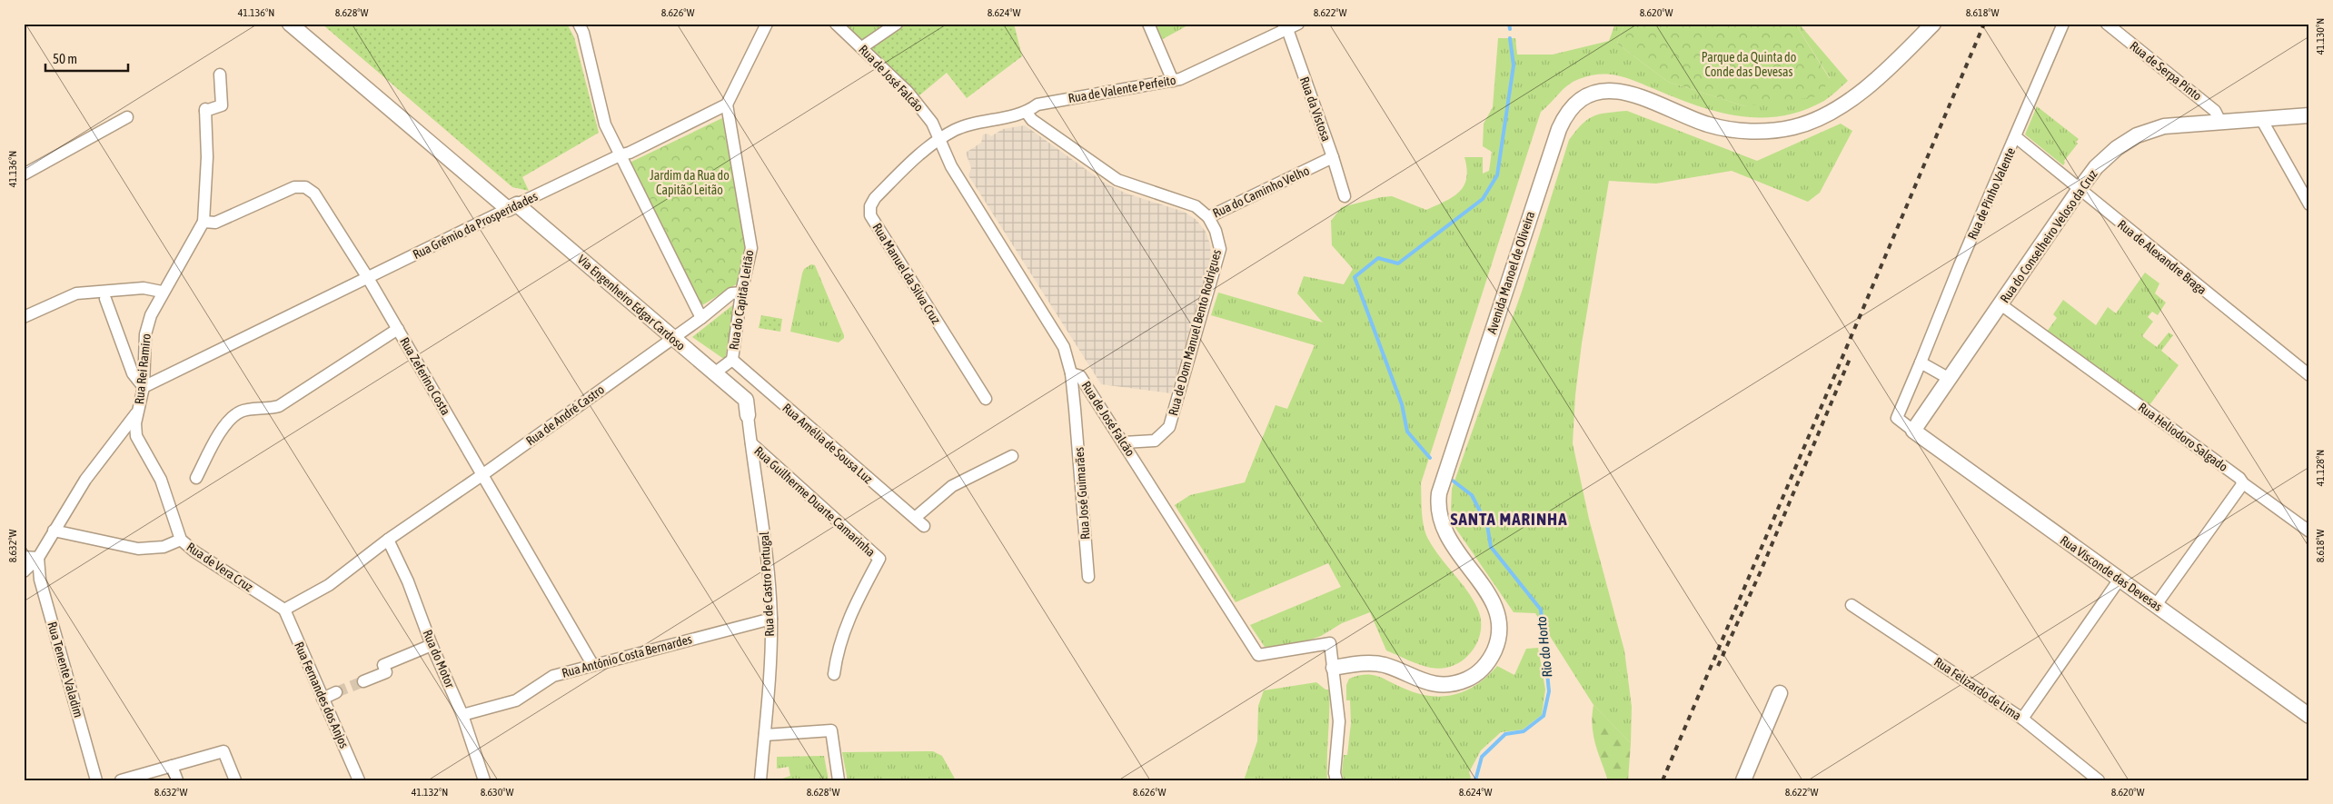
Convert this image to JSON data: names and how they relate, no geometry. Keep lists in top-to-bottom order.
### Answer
{
  "streets": {
    "main road": [
      "Rua do Conselheiro Veloso da Cruz",
      "Avenida Manoel de Oliveira",
      "Via Engenheiro Edgar Cardoso",
      "Rua Visconde das Devesas"
    ],
    "street": [
      "Rua de Serpa Pinto",
      "Rua de José Falcão",
      "Rua de Valente Perfeito",
      "Rua da Vistosa",
      "Rua do Caminho Velho",
      "Rua de Pinho Valente",
      "Rua Grémio da Prosperidades",
      "Rua de Alexandre Braga",
      "Rua Manuel da Silva Cruz",
      "Rua do Capitão Leitão",
      "Rua de Dom Manuel Bento Rodrigues",
      "Rua Rei Ramiro",
      "Rua Zeferino Costa",
      "Rua de André Castro",
      "Rua Heliodoro Salgado",
      "Rua Amélia de Sousa Luz",
      "Rua José Guimarães",
      "Rua Guilherme Duarte Camarinha",
      "Rua de Vera Cruz",
      "Rua de Castro Portugal",
      "Rua António Costa Bernardes",
      "Rua do Motor",
      "Rua Tenente Valadim",
      "Rua Felizardo de Lima",
      "Rua Fernandes dos Anjos"
    ]
  },
  "crossings": [
    ["Rua de Serpa Pinto", "Rua do Conselheiro Veloso da Cruz"],
    ["Rua de José Falcão", "Rua de Valente Perfeito"],
    ["Rua de José Falcão", "Avenida Manoel de Oliveira"],
    ["Rua de José Falcão", "Rua Manuel da Silva Cruz"],
    ["Rua de José Falcão", "Rua de Dom Manuel Bento Rodrigues"],
    ["Rua de José Falcão", "Rua José Guimarães"],
    ["Rua de Valente Perfeito", "Rua da Vistosa"],
    ["Rua de Valente Perfeito", "Rua do Caminho Velho"],
    ["Rua de Valente Perfeito", "Rua Manuel da Silva Cruz"],
    ["Rua da Vistosa", "Rua do Caminho Velho"],
    ["Rua do Caminho Velho", "Rua de Dom Manuel Bento Rodrigues"],
    ["Rua de Pinho Valente", "Rua do Conselheiro Veloso da Cruz"],
    ["Rua de Pinho Valente", "Rua de Alexandre Braga"],
    ["Rua de Pinho Valente", "Rua Visconde das Devesas"],
    ["Rua Grémio da Prosperidades", "Rua do Capitão Leitão"],
    ["Rua Grémio da Prosperidades", "Via Engenheiro Edgar Cardoso"],
    ["Rua Grémio da Prosperidades", "Rua Rei Ramiro"],
    ["Rua Grémio da Prosperidades", "Rua Zeferino Costa"],
    ["Rua do Conselheiro Veloso da Cruz", "Rua de Alexandre Braga"],
    ["Rua do Conselheiro Veloso da Cruz", "Rua Heliodoro Salgado"],
    ["Rua do Conselheiro Veloso da Cruz", "Rua Visconde das Devesas"],
    ["Rua do Capitão Leitão", "Rua de André Castro"],
    ["Rua do Capitão Leitão", "Rua Amélia de Sousa Luz"],
    ["Via Engenheiro Edgar Cardoso", "Rua de André Castro"],
    ["Via Engenheiro Edgar Cardoso", "Rua de Castro Portugal"],
    ["Rua Rei Ramiro", "Rua Zeferino Costa"],
    ["Rua Rei Ramiro", "Rua de Vera Cruz"],
    ["Rua Rei Ramiro", "Rua Tenente Valadim"],
    ["Rua Zeferino Costa", "Rua de André Castro"],
    ["Rua Zeferino Costa", "Rua António Costa Bernardes"],
    ["Rua de André Castro", "Rua de Vera Cruz"],
    ["Rua de André Castro", "Rua do Motor"],
    ["Rua de André Castro", "Rua Fernandes dos Anjos"],
    ["Rua Guilherme Duarte Camarinha", "Rua de Castro Portugal"],
    ["Rua de Vera Cruz", "Rua Fernandes dos Anjos"],
    ["Rua de Castro Portugal", "Rua António Costa Bernardes"],
    ["Rua António Costa Bernardes", "Rua do Motor"]
  ],
  "districts": ["SANTA MARINHA"],
  "water": ["Rio do Horto"],
  "parks": ["Parque da Quinta do Conde das Devesas", "Jardim da Rua do Capitão Leitão"],
  "scale_bar": "50 m",
  "coordinates": [
    "41.136°N",
    "8.628°W",
    "8.626°W",
    "8.624°W",
    "8.622°W",
    "8.620°W",
    "8.618°W",
    "41.130°N",
    "41.128°N",
    "8.632°W",
    "41.132°N",
    "8.630°W"
  ]
}
